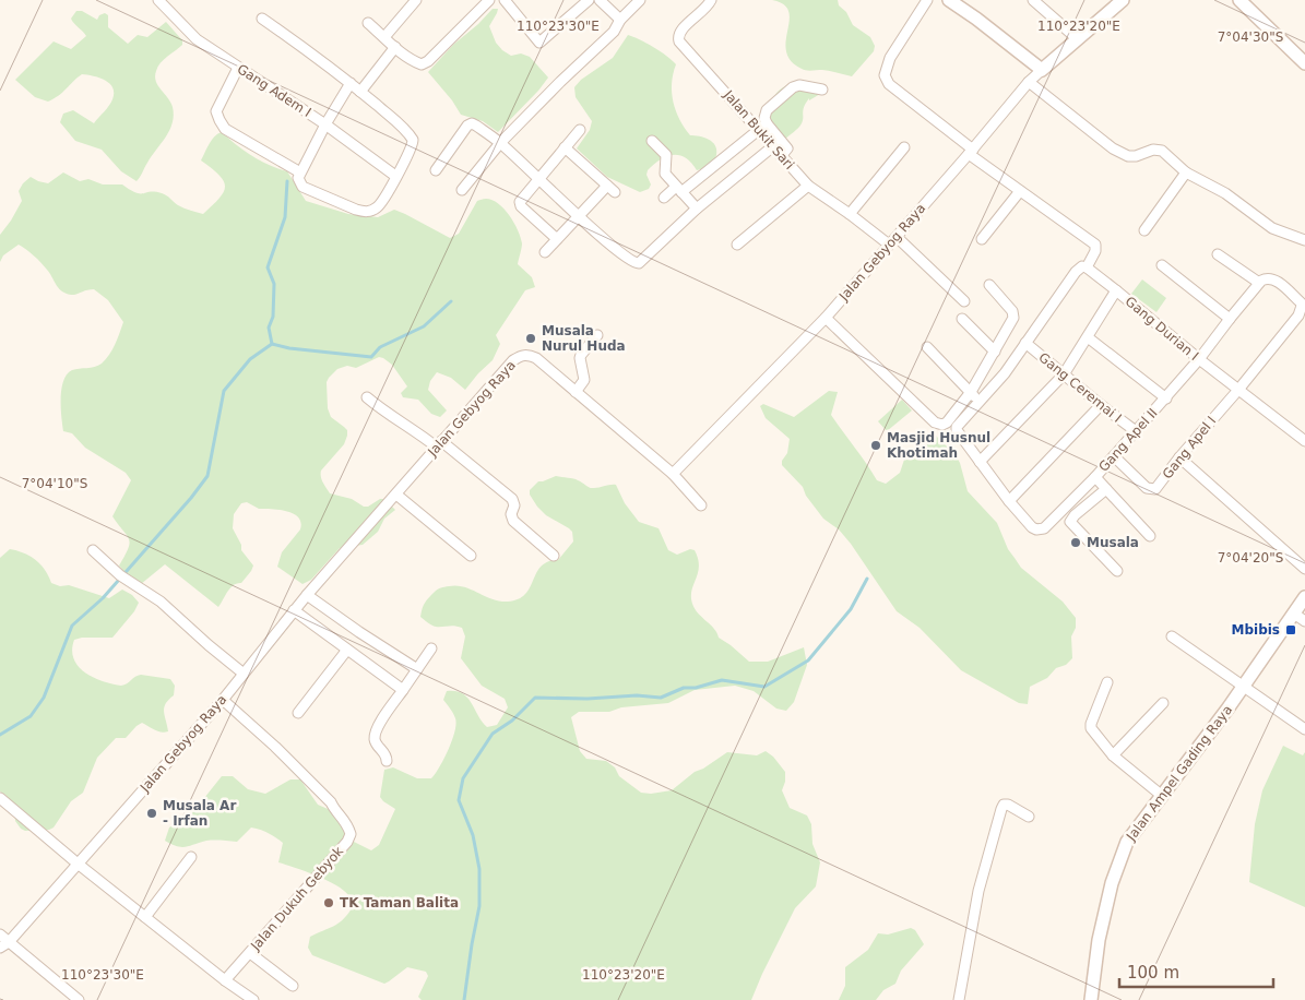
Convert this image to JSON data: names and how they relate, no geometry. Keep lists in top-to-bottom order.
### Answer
{
  "streets": {
    "main road": ["Jalan Ampel Gading Raya"],
    "street": [
      "Gang Adem I",
      "Jalan Bukit Sari",
      "Jalan Gebyog Raya",
      "Gang Durian I",
      "Gang Ceremai I",
      "Gang Apel II",
      "Gang Apel I",
      "Jalan Dukuh Gebyok"
    ]
  },
  "crossings": [
    ["Jalan Bukit Sari", "Jalan Gebyog Raya"],
    ["Jalan Gebyog Raya", "Jalan Dukuh Gebyok"],
    ["Gang Durian I", "Gang Apel II"],
    ["Gang Durian I", "Gang Apel I"],
    ["Gang Ceremai I", "Gang Apel II"],
    ["Gang Apel II", "Gang Apel I"]
  ],
  "places": {
    "other": [
      "Musala Nurul Huda",
      "Masjid Husnul Khotimah",
      "Musala",
      "Musala Ar - Irfan",
      "TK Taman Balita"
    ],
    "transit": ["Mbibis"]
  },
  "scale_bar": "100 m",
  "coordinates": [
    "110°23'30\"E",
    "110°23'20\"E",
    "7°04'30\"S",
    "7°04'10\"S",
    "7°04'20\"S"
  ]
}
